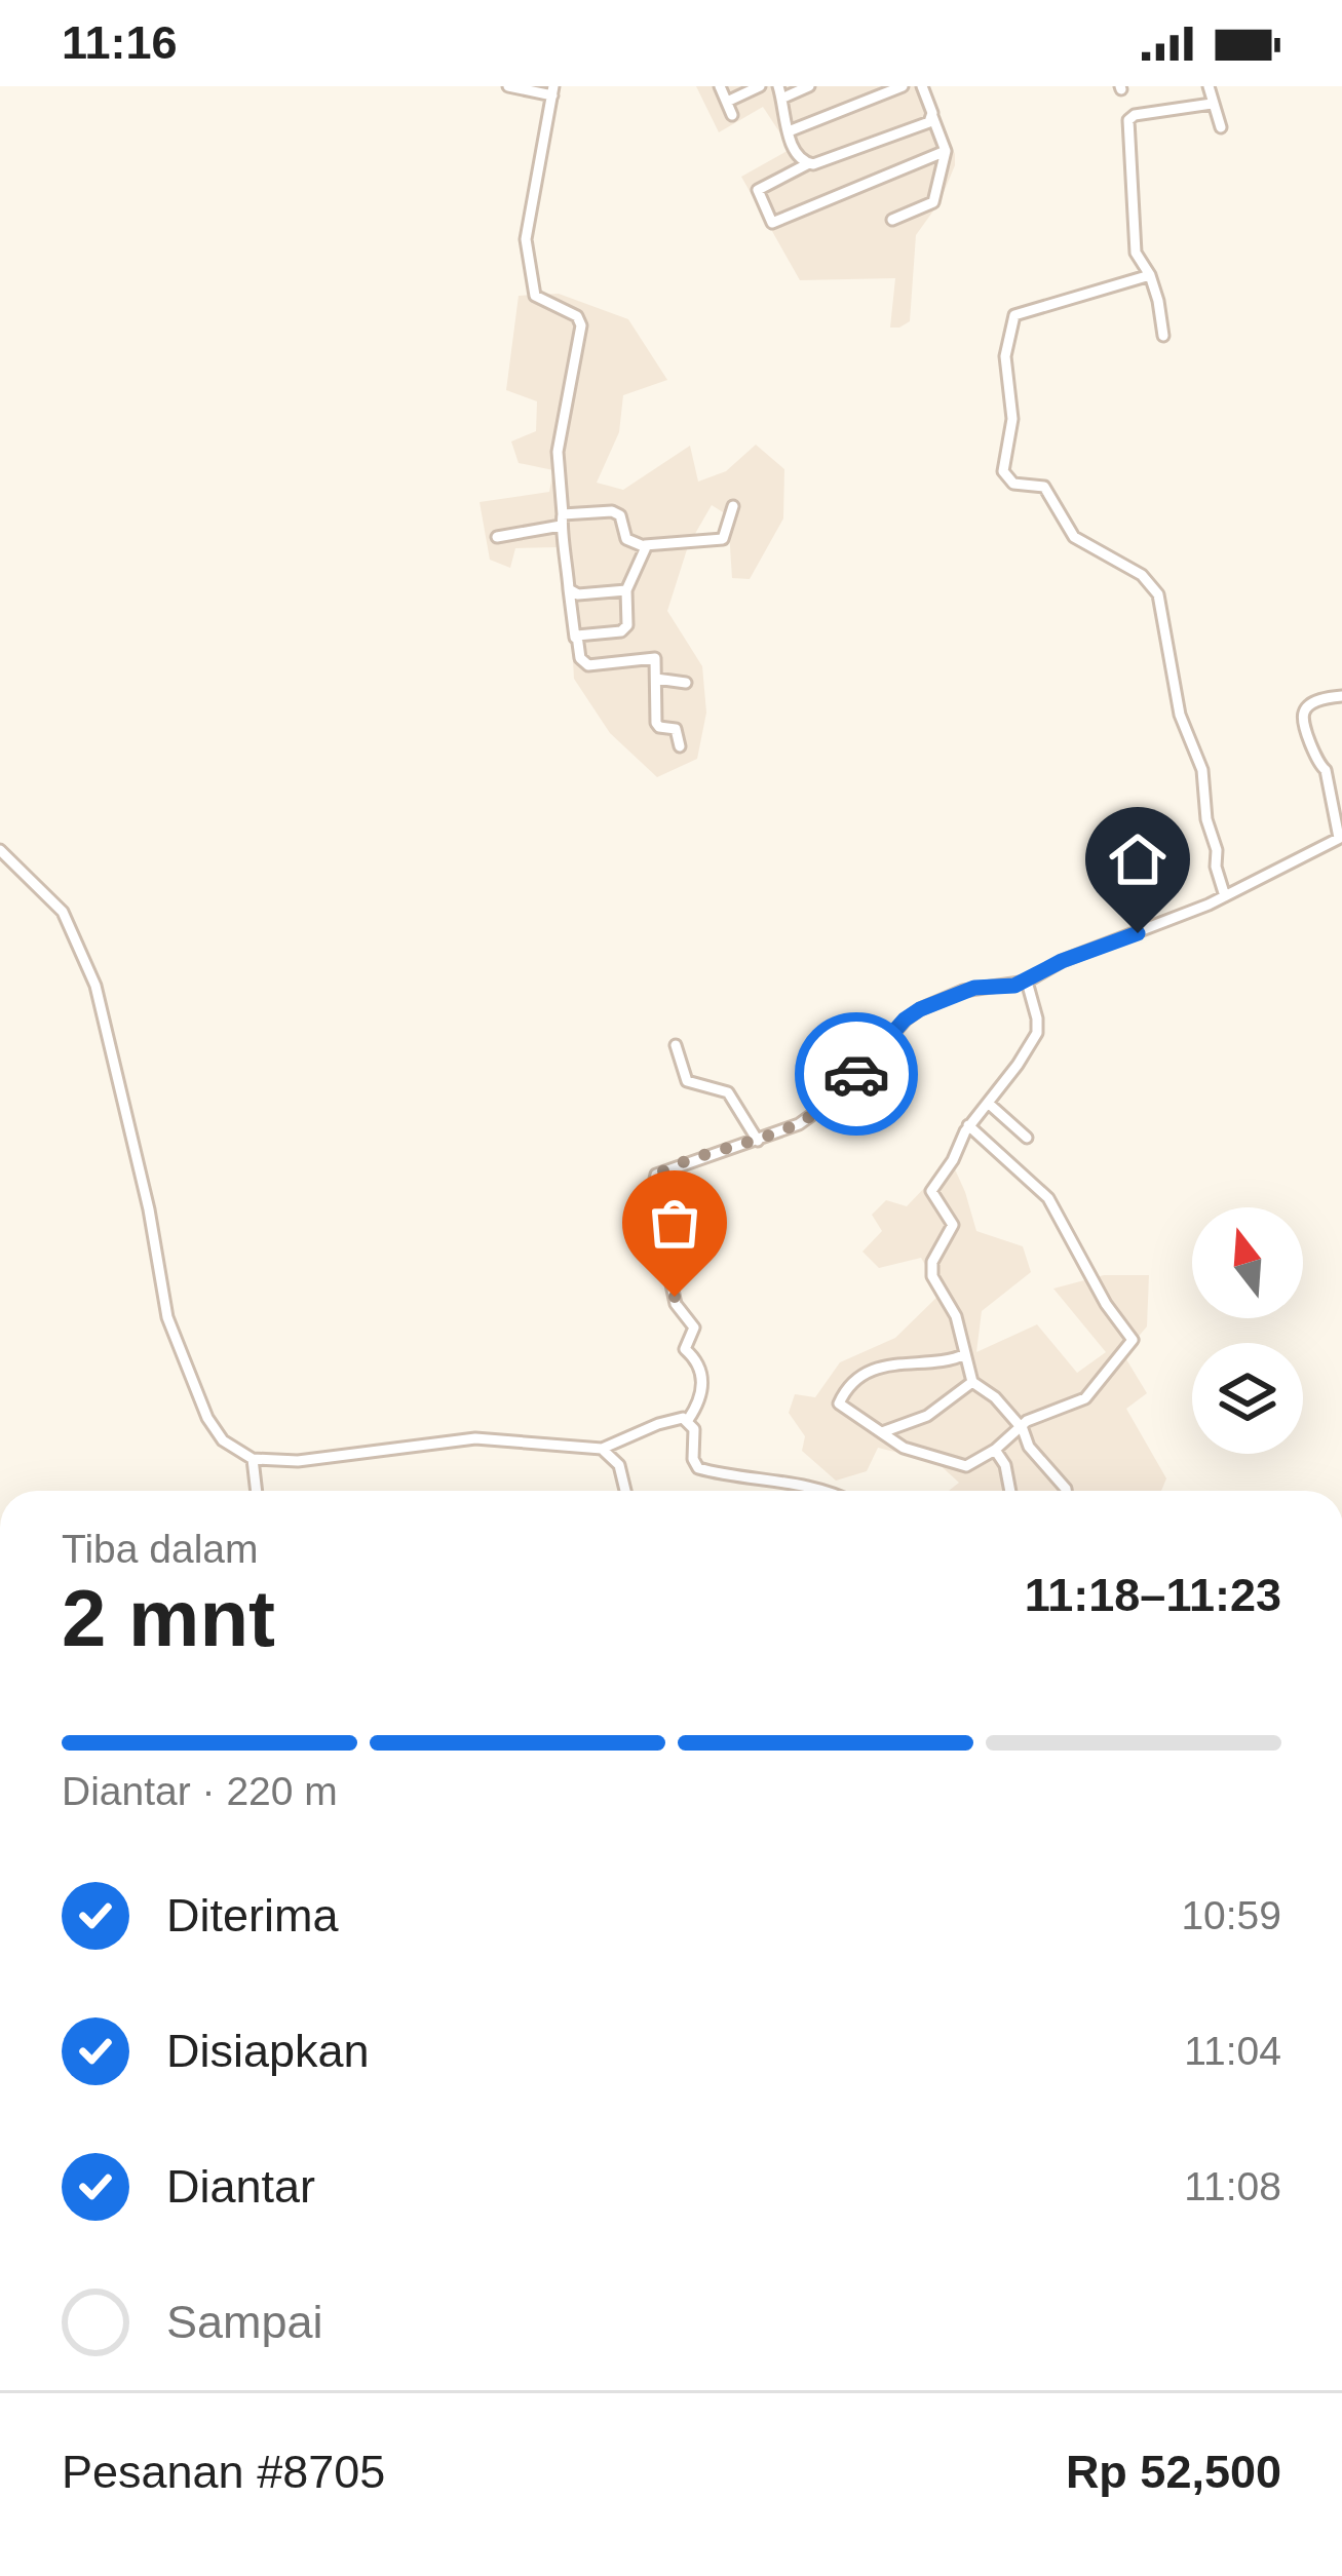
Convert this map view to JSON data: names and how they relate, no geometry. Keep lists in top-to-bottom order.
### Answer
{
  "north": "top",
  "page": {
    "status": "11:16",
    "heading": ["2 mnt", "Tiba dalam", "11:18–11:23"],
    "panel": ["Pesanan #8705", "Rp 52,500"],
    "bar": "Diantar · 220 m",
    "list": [
      ["Diterima", "10:59"],
      ["Disiapkan", "11:04"],
      ["Diantar", "11:08"],
      "Sampai"
    ]
  }
}
